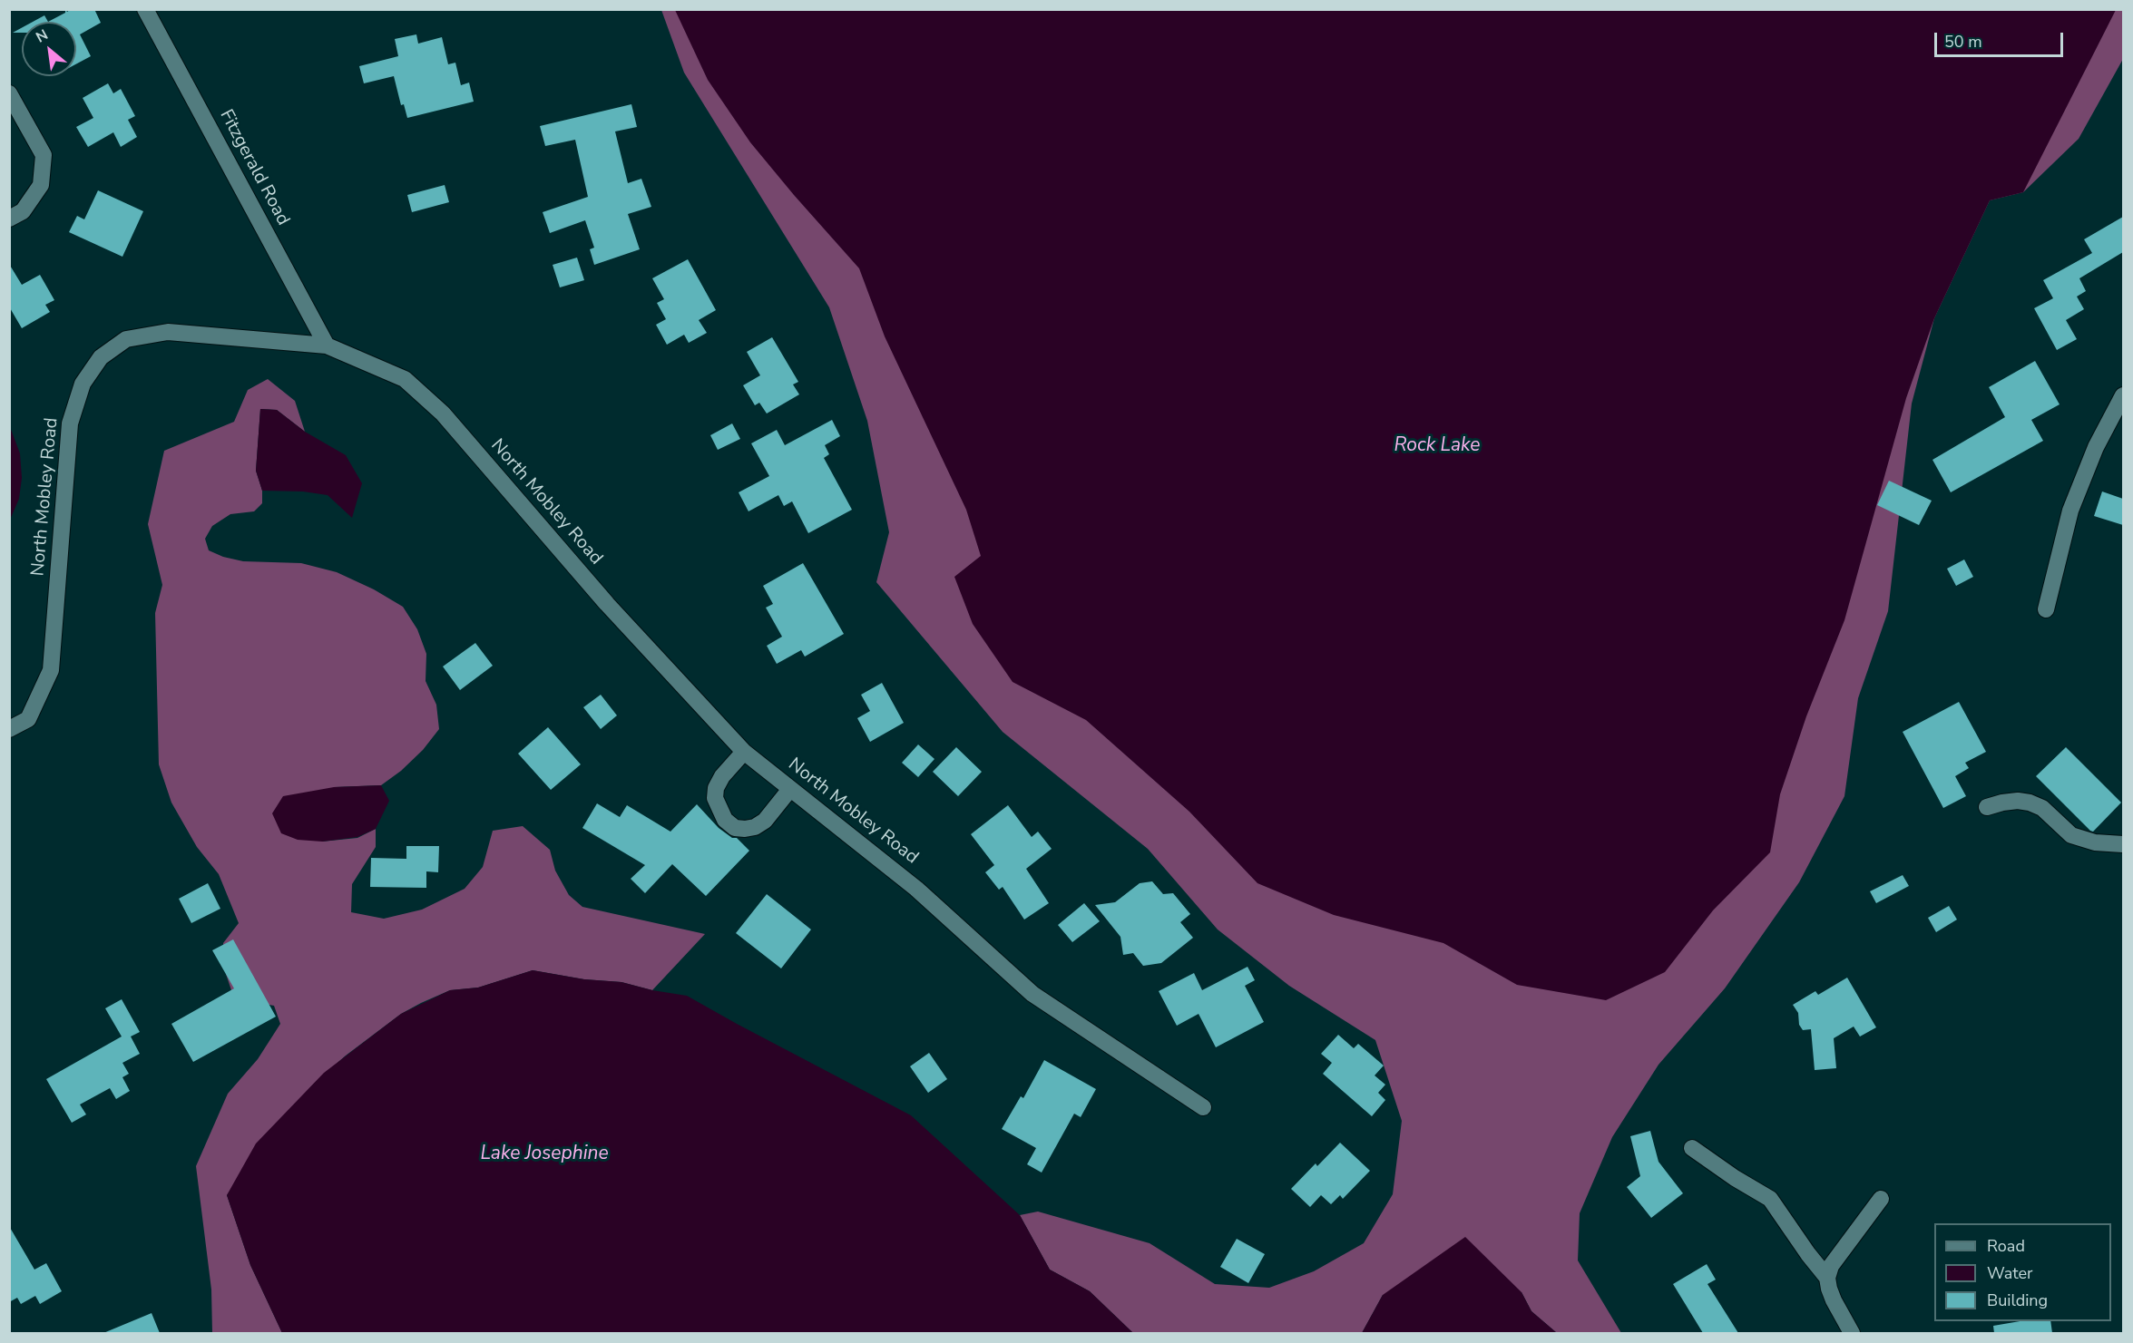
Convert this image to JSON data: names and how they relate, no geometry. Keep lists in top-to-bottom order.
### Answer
{
  "streets": {
    "street": ["Fitzgerald Road", "North Mobley Road"]
  },
  "crossings": [
    ["Fitzgerald Road", "North Mobley Road"]
  ],
  "water": ["Rock Lake", "Lake Josephine"],
  "legend": ["Road", "Water", "Building"],
  "scale_bar": "50 m",
  "north": "top left"
}
